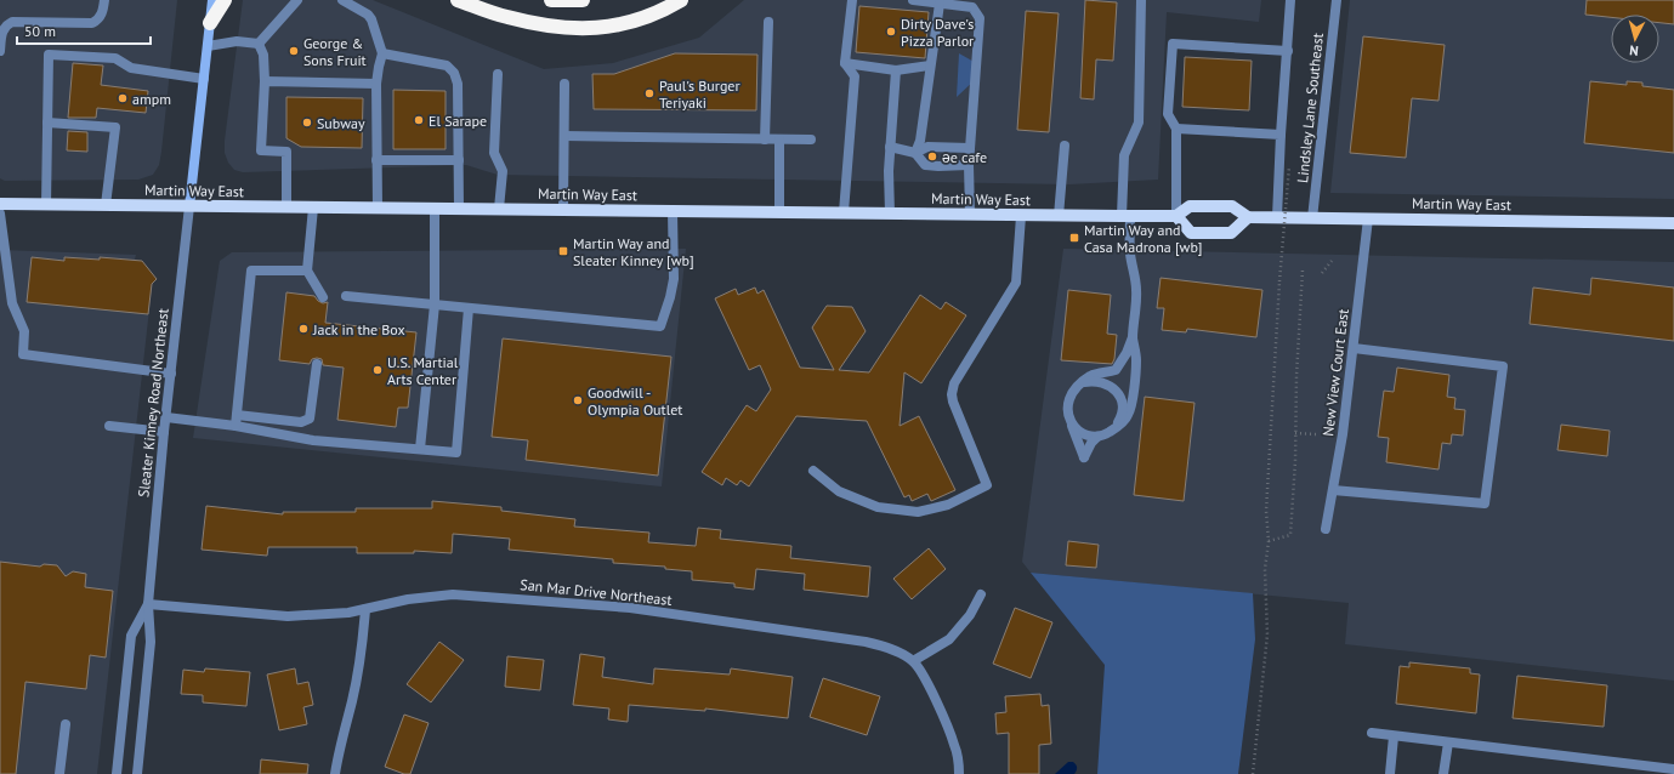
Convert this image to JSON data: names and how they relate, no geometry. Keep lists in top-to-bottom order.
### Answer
{
  "streets": {
    "main road": ["Martin Way East"],
    "street": [
      "Lindsley Lane Southeast",
      "New View Court East",
      "Sleater Kinney Road Northeast",
      "San Mar Drive Northeast"
    ]
  },
  "crossings": [
    ["Lindsley Lane Southeast", "Martin Way East"],
    ["Martin Way East", "New View Court East"],
    ["Martin Way East", "Sleater Kinney Road Northeast"],
    ["Sleater Kinney Road Northeast", "San Mar Drive Northeast"]
  ],
  "places": {
    "other": [
      "Dirty Dave's Pizza Parlor",
      "George & Sons Fruit",
      "Paul's Burger Teriyaki",
      "ampm",
      "El Sarape",
      "Subway",
      "əe cafe",
      "Jack in the Box",
      "U.S. Martial Arts Center",
      "Goodwill - Olympia Outlet"
    ],
    "transit": ["Martin Way and Casa Madrona [wb]", "Martin Way and Sleater Kinney [wb]"]
  },
  "scale_bar": "50 m",
  "north": "bottom"
}
